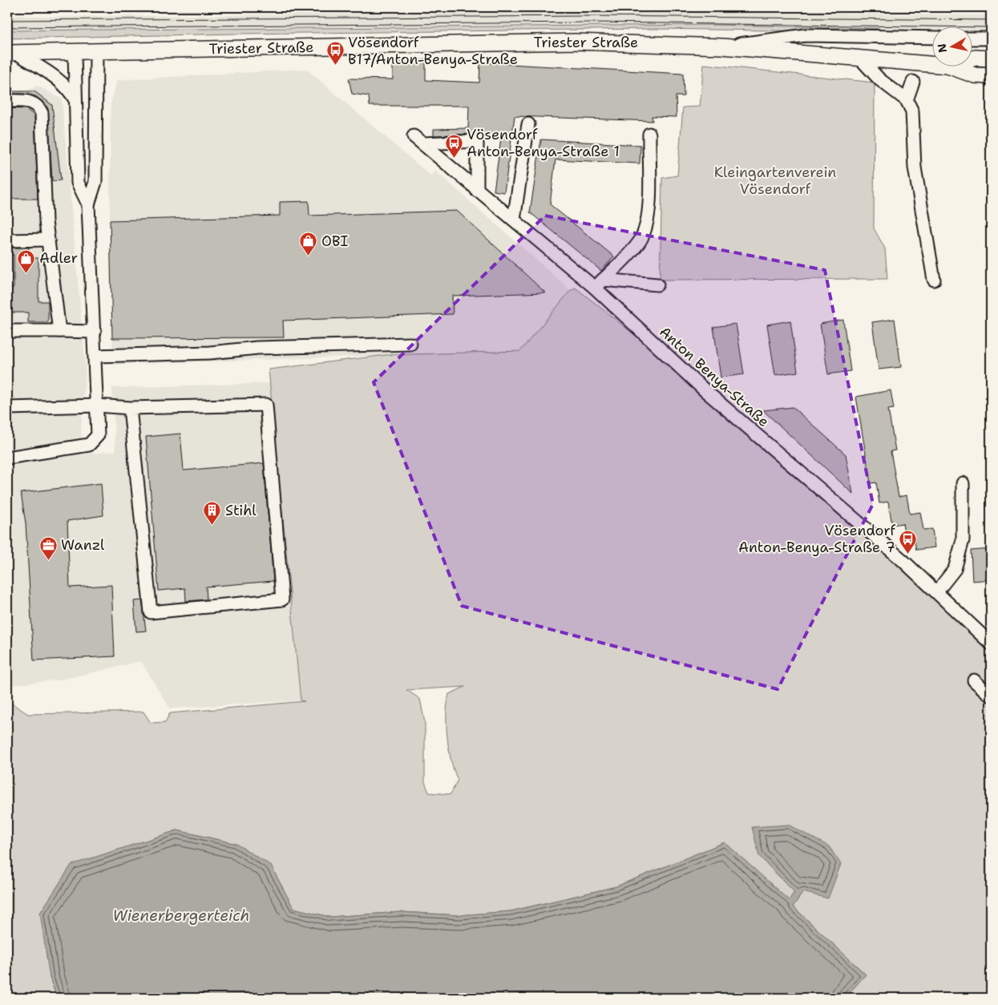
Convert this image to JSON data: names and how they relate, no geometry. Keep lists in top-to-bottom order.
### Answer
{
  "streets": {
    "main road": ["Triester Straße"],
    "street": ["Anton Benya-Straße"]
  },
  "water": ["Wienerbergerteich"],
  "parks": ["Kleingartenverein Vösendorf"],
  "places": {
    "bus stop": ["Vösendorf B17/Anton-Benya-Straße", "Vösendorf Anton-Benya-Straße 1", "Vösendorf Anton-Benya-Straße 7"],
    "shop": ["OBI", "Adler"],
    "building": ["Stihl"],
    "office": ["Wanzl"]
  },
  "north": "left"
}
